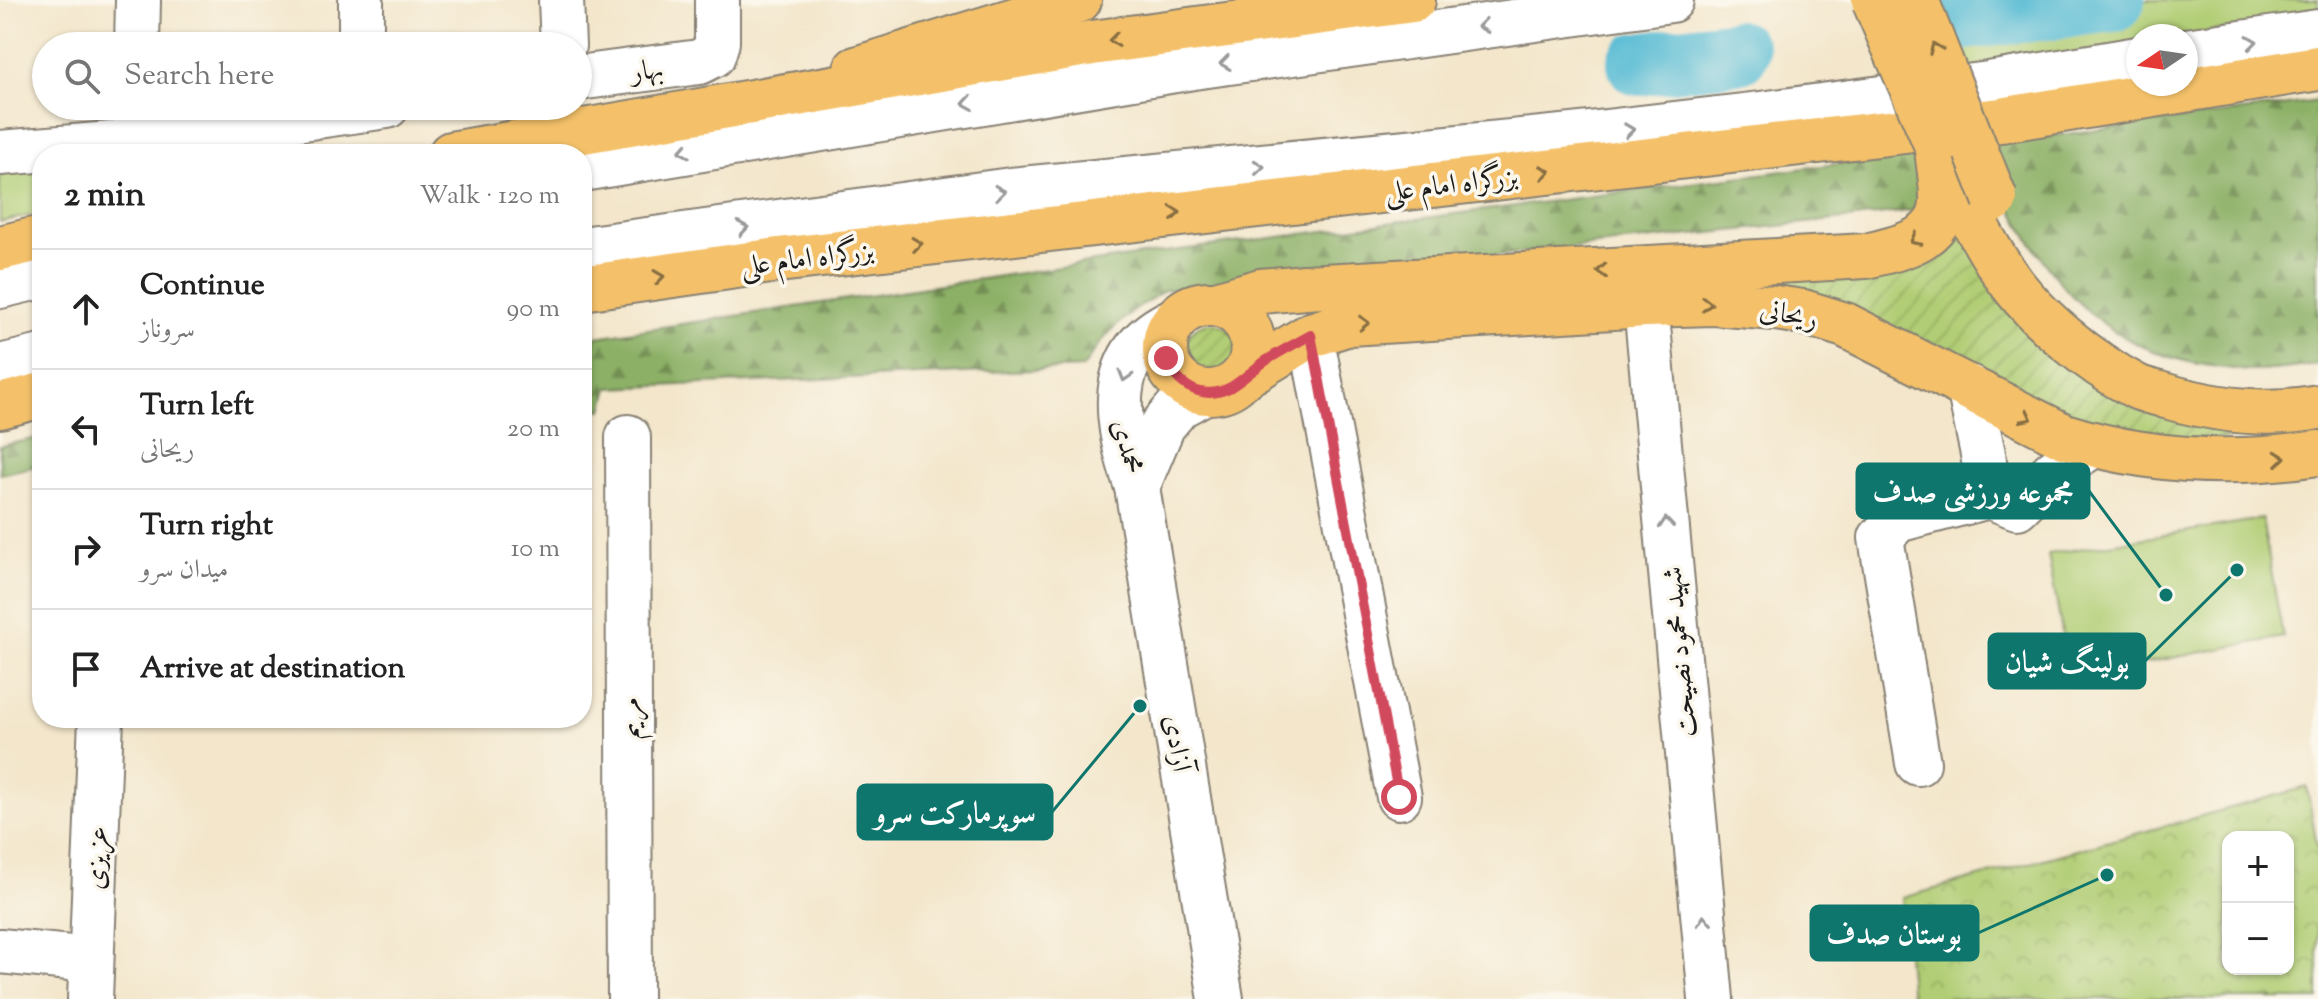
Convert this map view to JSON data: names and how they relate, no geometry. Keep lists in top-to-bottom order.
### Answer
{
  "streets": {
    "main road": ["بزرگراه امام علی", "ریحانی"],
    "street": [
      "بهار",
      "محمدی",
      "شهید محمود نصیحت",
      "مریم",
      "آزادی",
      "عزیزی"
    ]
  },
  "crossings": [
    ["ریحانی", "محمدی"],
    ["ریحانی", "شهید محمود نصیحت"],
    ["محمدی", "آزادی"]
  ],
  "one_way": ["ریحانی", "محمدی"],
  "places": [
    "بولینگ شیان",
    "مجموعه ورزشی صدف",
    "سوپرمارکت سرو",
    "بوستان صدف"
  ],
  "north": "left",
  "page": {
    "search": "Search here",
    "heading": ["2 min", "Walk · 120 m"],
    "list": [
      ["Continue", "سروناز", "90 m"],
      ["Turn left", "ریحانی", "20 m"],
      ["Turn right", "میدان سرو", "10 m"],
      "Arrive at destination"
    ],
    "map_buttons": ["+", "−"]
  }
}
